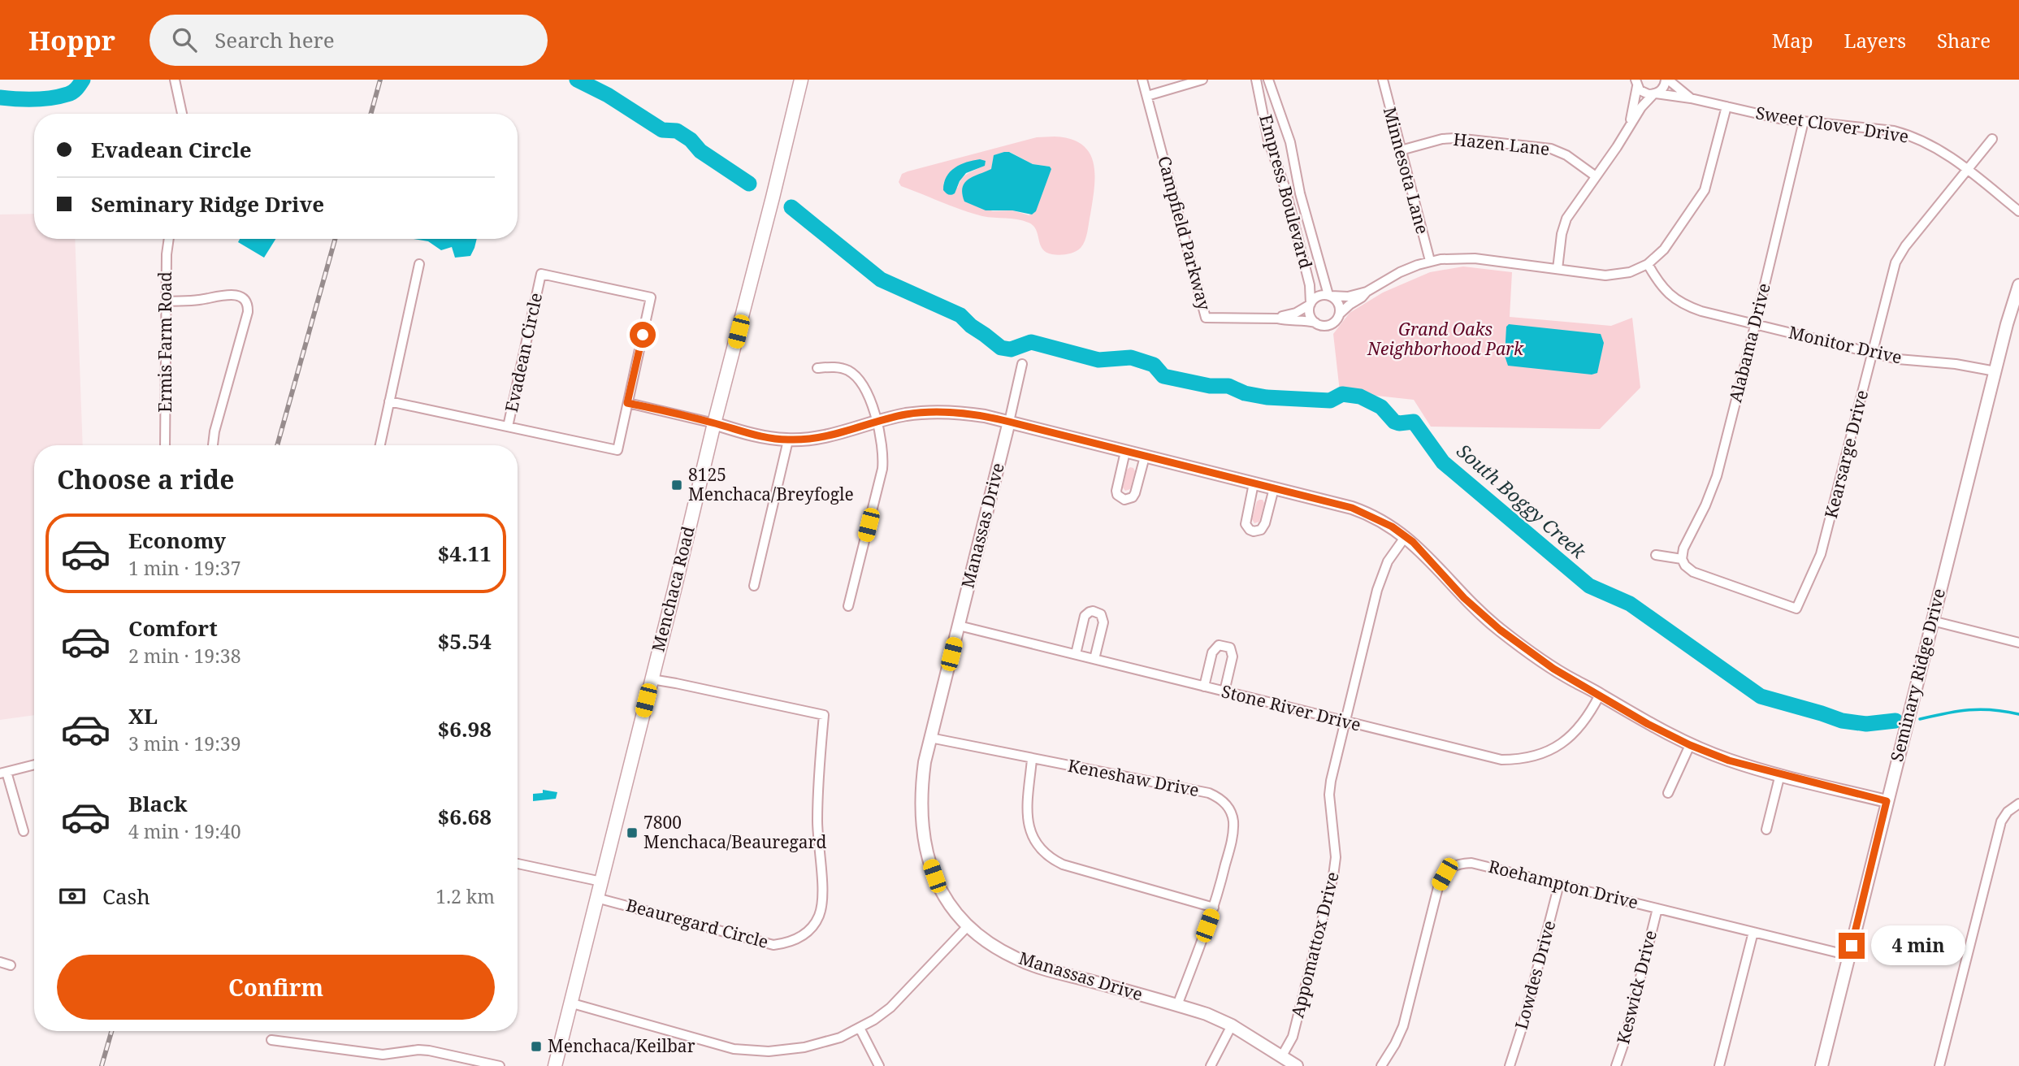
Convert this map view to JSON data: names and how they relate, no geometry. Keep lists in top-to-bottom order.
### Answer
{
  "streets": {
    "main road": ["Menchaca Road"],
    "street": [
      "Sweet Clover Drive",
      "Hazen Lane",
      "Minnesota Lane",
      "Empress Boulevard",
      "Campfield Parkway",
      "Ermis Farm Road",
      "Alabama Drive",
      "Monitor Drive",
      "Evadean Circle",
      "Kearsarge Drive",
      "Manassas Drive",
      "Seminary Ridge Drive",
      "Stone River Drive",
      "Keneshaw Drive",
      "Roehampton Drive",
      "Beauregard Circle",
      "Appomattox Drive",
      "Lowdes Drive",
      "Keswick Drive"
    ]
  },
  "crossings": [
    ["Sweet Clover Drive", "Alabama Drive"],
    ["Sweet Clover Drive", "Kearsarge Drive"],
    ["Hazen Lane", "Minnesota Lane"],
    ["Empress Boulevard", "Campfield Parkway"],
    ["Alabama Drive", "Monitor Drive"],
    ["Alabama Drive", "Kearsarge Drive"],
    ["Monitor Drive", "Kearsarge Drive"],
    ["Monitor Drive", "Seminary Ridge Drive"],
    ["Manassas Drive", "Stone River Drive"],
    ["Manassas Drive", "Keneshaw Drive"],
    ["Manassas Drive", "Appomattox Drive"],
    ["Menchaca Road", "Beauregard Circle"],
    ["Seminary Ridge Drive", "Roehampton Drive"],
    ["Stone River Drive", "Appomattox Drive"],
    ["Roehampton Drive", "Lowdes Drive"],
    ["Roehampton Drive", "Keswick Drive"]
  ],
  "water": ["South Boggy Creek"],
  "parks": ["Grand Oaks Neighborhood Park"],
  "places": {
    "transit": ["8125 Menchaca/Breyfogle", "7800 Menchaca/Beauregard", "Menchaca/Keilbar"]
  },
  "page": {
    "header": "Hoppr",
    "search": "Search here",
    "nav": ["Map", "Layers", "Share"],
    "banner": ["Evadean Circle", "Seminary Ridge Drive"],
    "heading": "Choose a ride",
    "list": [
      {
        "name": "Economy",
        "note": "1 min · 19:37",
        "value": "$4.11"
      },
      {
        "name": "Comfort",
        "note": "2 min · 19:38",
        "value": "$5.54"
      },
      {
        "name": "XL",
        "note": "3 min · 19:39",
        "value": "$6.98"
      },
      {
        "name": "Black",
        "note": "4 min · 19:40",
        "value": "$6.68"
      }
    ],
    "pay": ["Cash", "1.2 km"],
    "bubble": "4 min",
    "buttons": "Confirm"
  }
}
